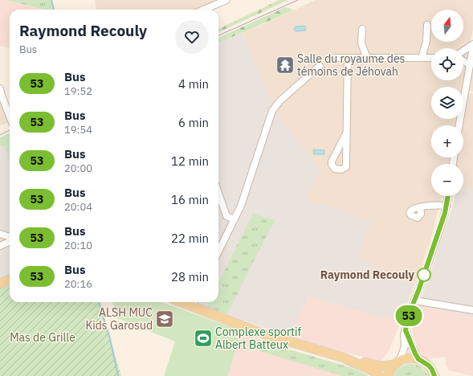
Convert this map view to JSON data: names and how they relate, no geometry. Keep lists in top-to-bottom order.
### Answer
{
  "parks": ["Mas de Grille"],
  "places": {
    "temple": ["Salle du royaume des témoins de Jéhovah"],
    "other": ["Raymond Recouly"],
    "school or university": ["ALSH MUC Kids Garosud"],
    "sports": ["Complexe sportif Albert Batteux"]
  },
  "lines": ["bus line 53"],
  "north": "top",
  "page": {
    "on_map": "53",
    "map_buttons": ["+", "−"],
    "heading": ["Raymond Recouly", "Bus"],
    "list": [
      {
        "mark": "53",
        "name": "Bus",
        "note": "19:52",
        "value": "4 min"
      },
      {
        "mark": "53",
        "name": "Bus",
        "note": "19:54",
        "value": "6 min"
      },
      {
        "mark": "53",
        "name": "Bus",
        "note": "20:00",
        "value": "12 min"
      },
      {
        "mark": "53",
        "name": "Bus",
        "note": "20:04",
        "value": "16 min"
      },
      {
        "mark": "53",
        "name": "Bus",
        "note": "20:10",
        "value": "22 min"
      },
      {
        "mark": "53",
        "name": "Bus",
        "note": "20:16",
        "value": "28 min"
      }
    ]
  }
}
